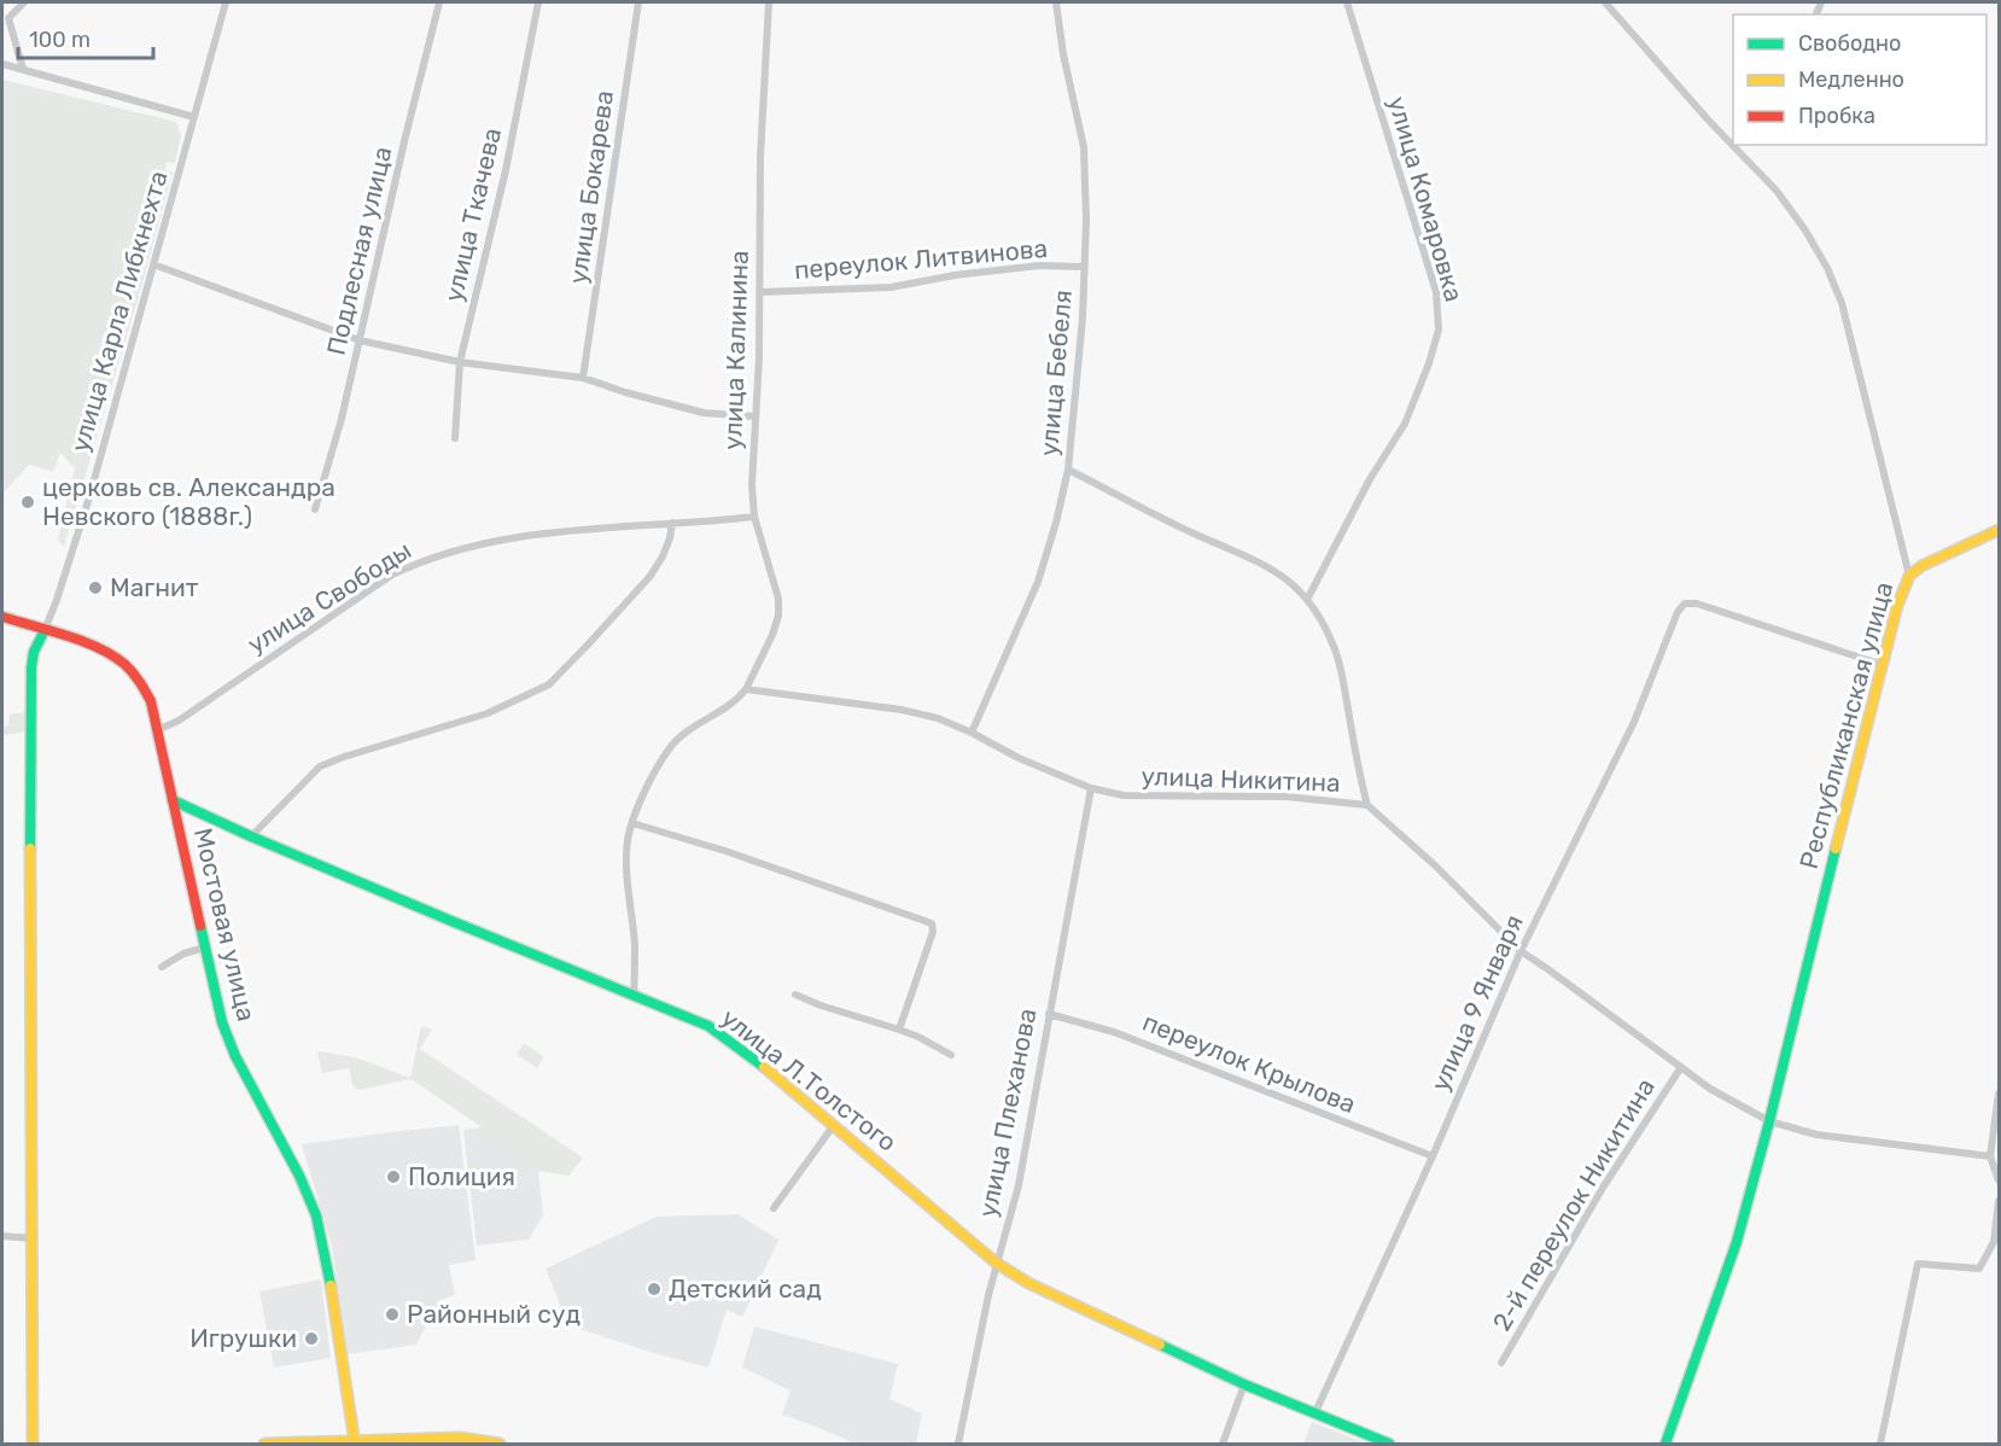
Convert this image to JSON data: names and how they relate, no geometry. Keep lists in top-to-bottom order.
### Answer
{
  "streets": {
    "street": [
      "улица Бокарева",
      "улица Комаровка",
      "улица Ткачева",
      "Подлесная улица",
      "переулок Литвинова",
      "улица Карла Либкнехта",
      "улица Калинина",
      "улица Бебеля",
      "улица Свободы",
      "Республиканская улица",
      "улица Никитина",
      "Мостовая улица",
      "улица 9 Января",
      "переулок Крылова",
      "улица Л.Толстого",
      "улица Плеханова",
      "2-й переулок Никитина"
    ]
  },
  "crossings": [
    ["переулок Литвинова", "улица Калинина"],
    ["переулок Литвинова", "улица Бебеля"],
    ["улица Карла Либкнехта", "Мостовая улица"],
    ["улица Калинина", "улица Свободы"],
    ["улица Калинина", "улица Никитина"],
    ["улица Бебеля", "улица Никитина"],
    ["улица Свободы", "Мостовая улица"],
    ["Республиканская улица", "улица Никитина"],
    ["Республиканская улица", "улица 9 Января"],
    ["улица Никитина", "улица 9 Января"],
    ["улица Никитина", "улица Плеханова"],
    ["улица Никитина", "2-й переулок Никитина"],
    ["Мостовая улица", "улица Л.Толстого"],
    ["улица 9 Января", "переулок Крылова"],
    ["улица 9 Января", "улица Л.Толстого"],
    ["переулок Крылова", "улица Плеханова"],
    ["улица Л.Толстого", "улица Плеханова"]
  ],
  "places": [
    "церковь св. Александра Невского (1888г.)",
    "Магнит",
    "Полиция",
    "Детский сад",
    "Районный суд",
    "Игрушки"
  ],
  "legend": ["Свободно", "Медленно", "Пробка"],
  "scale_bar": "100 m"
}
